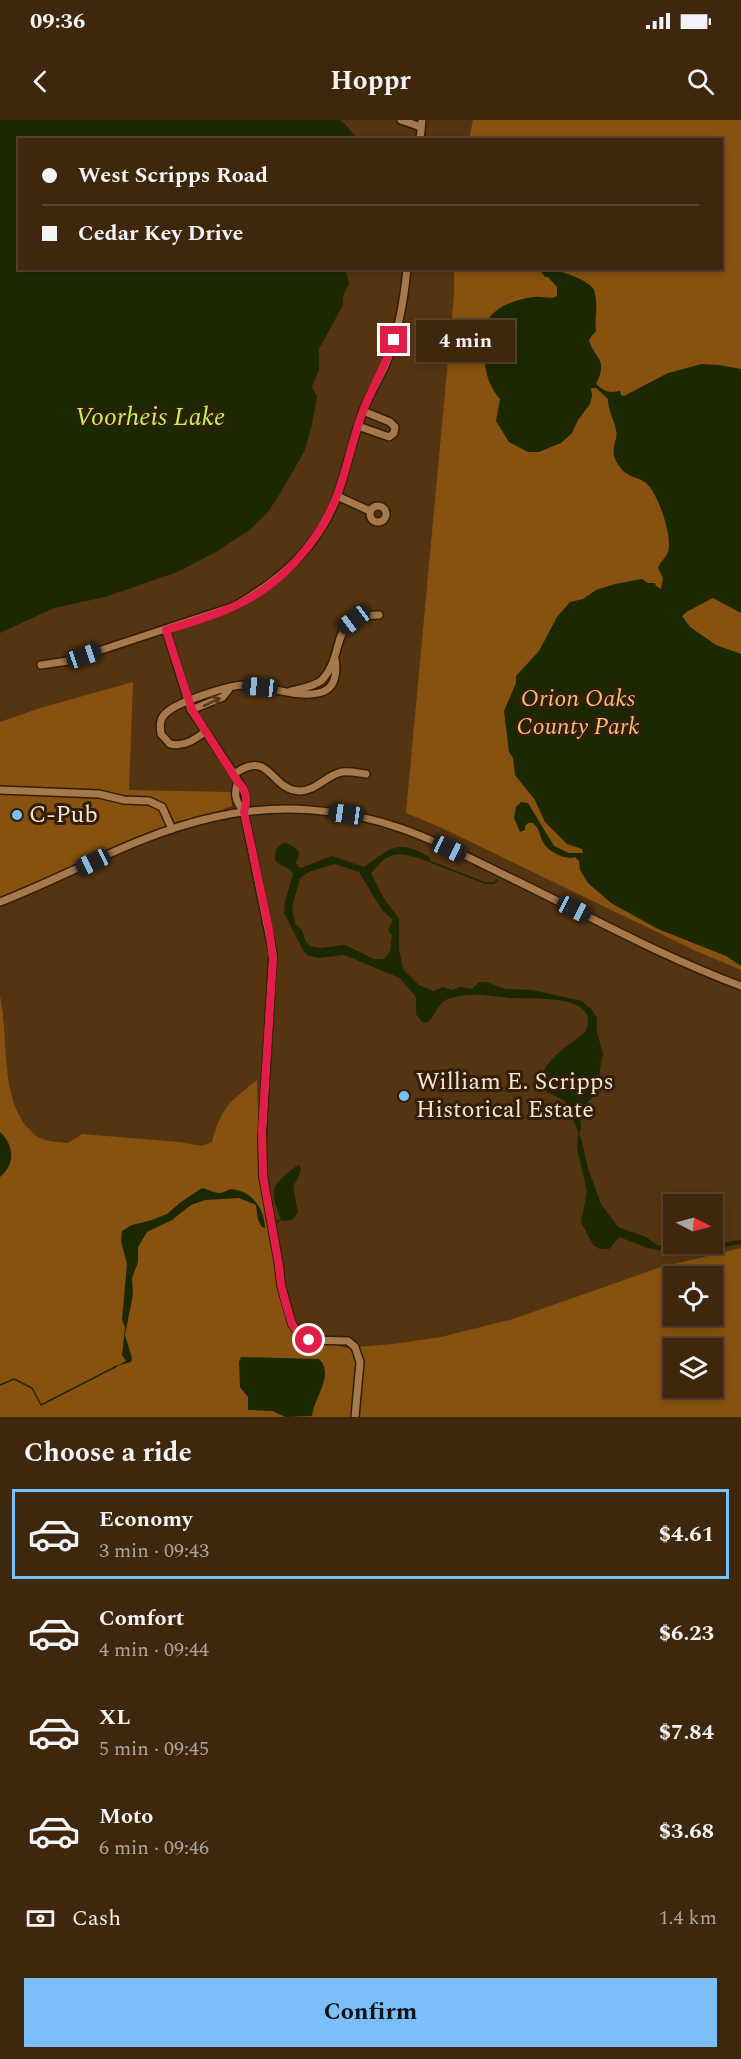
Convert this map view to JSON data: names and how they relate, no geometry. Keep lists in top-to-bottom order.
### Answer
{
  "water": ["Voorheis Lake"],
  "parks": ["Orion Oaks County Park"],
  "places": ["C-Pub", "William E. Scripps Historical Estate"],
  "north": "right",
  "page": {
    "status": "09:36",
    "header": "Hoppr",
    "banner": ["West Scripps Road", "Cedar Key Drive"],
    "bubble": "4 min",
    "heading": "Choose a ride",
    "list": [
      {
        "name": "Economy",
        "note": "3 min · 09:43",
        "value": "$4.61"
      },
      {
        "name": "Comfort",
        "note": "4 min · 09:44",
        "value": "$6.23"
      },
      {
        "name": "XL",
        "note": "5 min · 09:45",
        "value": "$7.84"
      },
      {
        "name": "Moto",
        "note": "6 min · 09:46",
        "value": "$3.68"
      }
    ],
    "pay": ["Cash", "1.4 km"],
    "buttons": "Confirm"
  }
}
